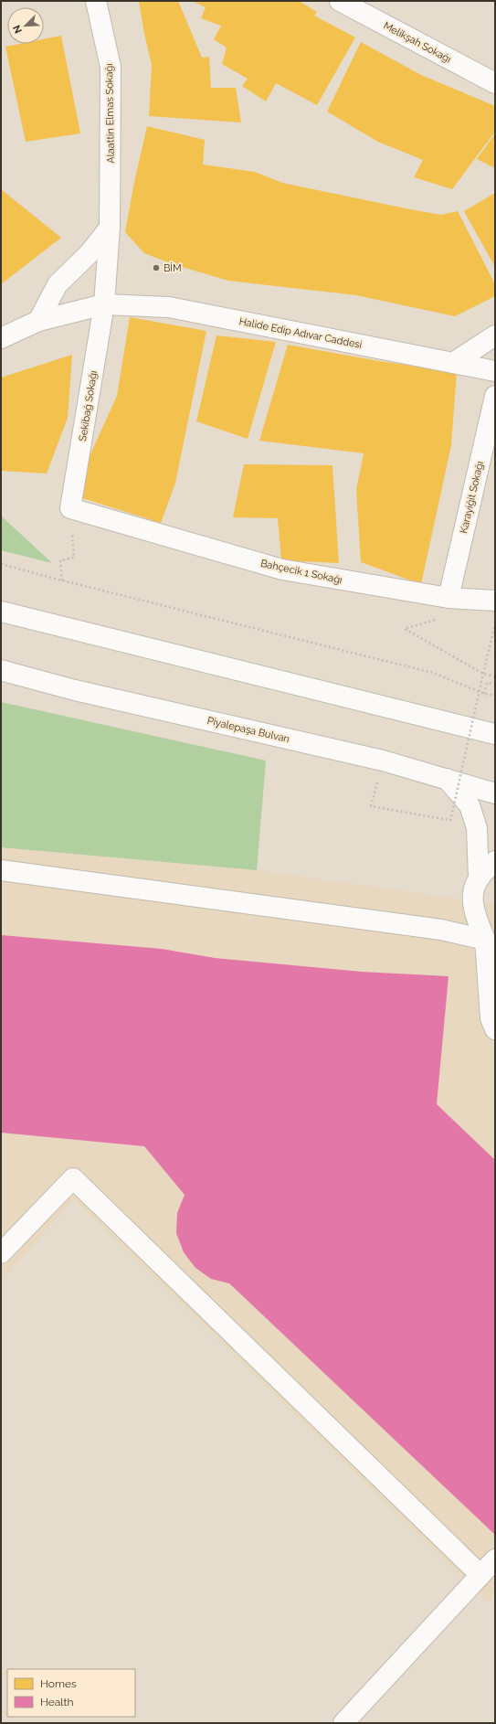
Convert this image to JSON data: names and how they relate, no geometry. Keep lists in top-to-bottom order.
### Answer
{
  "streets": {
    "street": [
      "Melikşah Sokağı",
      "Alaattin Elmas Sokağı",
      "Halide Edip Adıvar Caddesi",
      "Sekibağ Sokağı",
      "Karayiğit Sokağı",
      "Bahçecik 1 Sokağı",
      "Piyalepaşa Bulvarı"
    ]
  },
  "crossings": [
    ["Alaattin Elmas Sokağı", "Halide Edip Adıvar Caddesi"],
    ["Alaattin Elmas Sokağı", "Sekibağ Sokağı"],
    ["Halide Edip Adıvar Caddesi", "Sekibağ Sokağı"],
    ["Sekibağ Sokağı", "Bahçecik 1 Sokağı"],
    ["Karayiğit Sokağı", "Bahçecik 1 Sokağı"]
  ],
  "places": ["BİM"],
  "legend": ["Homes", "Health"],
  "north": "bottom left"
}
